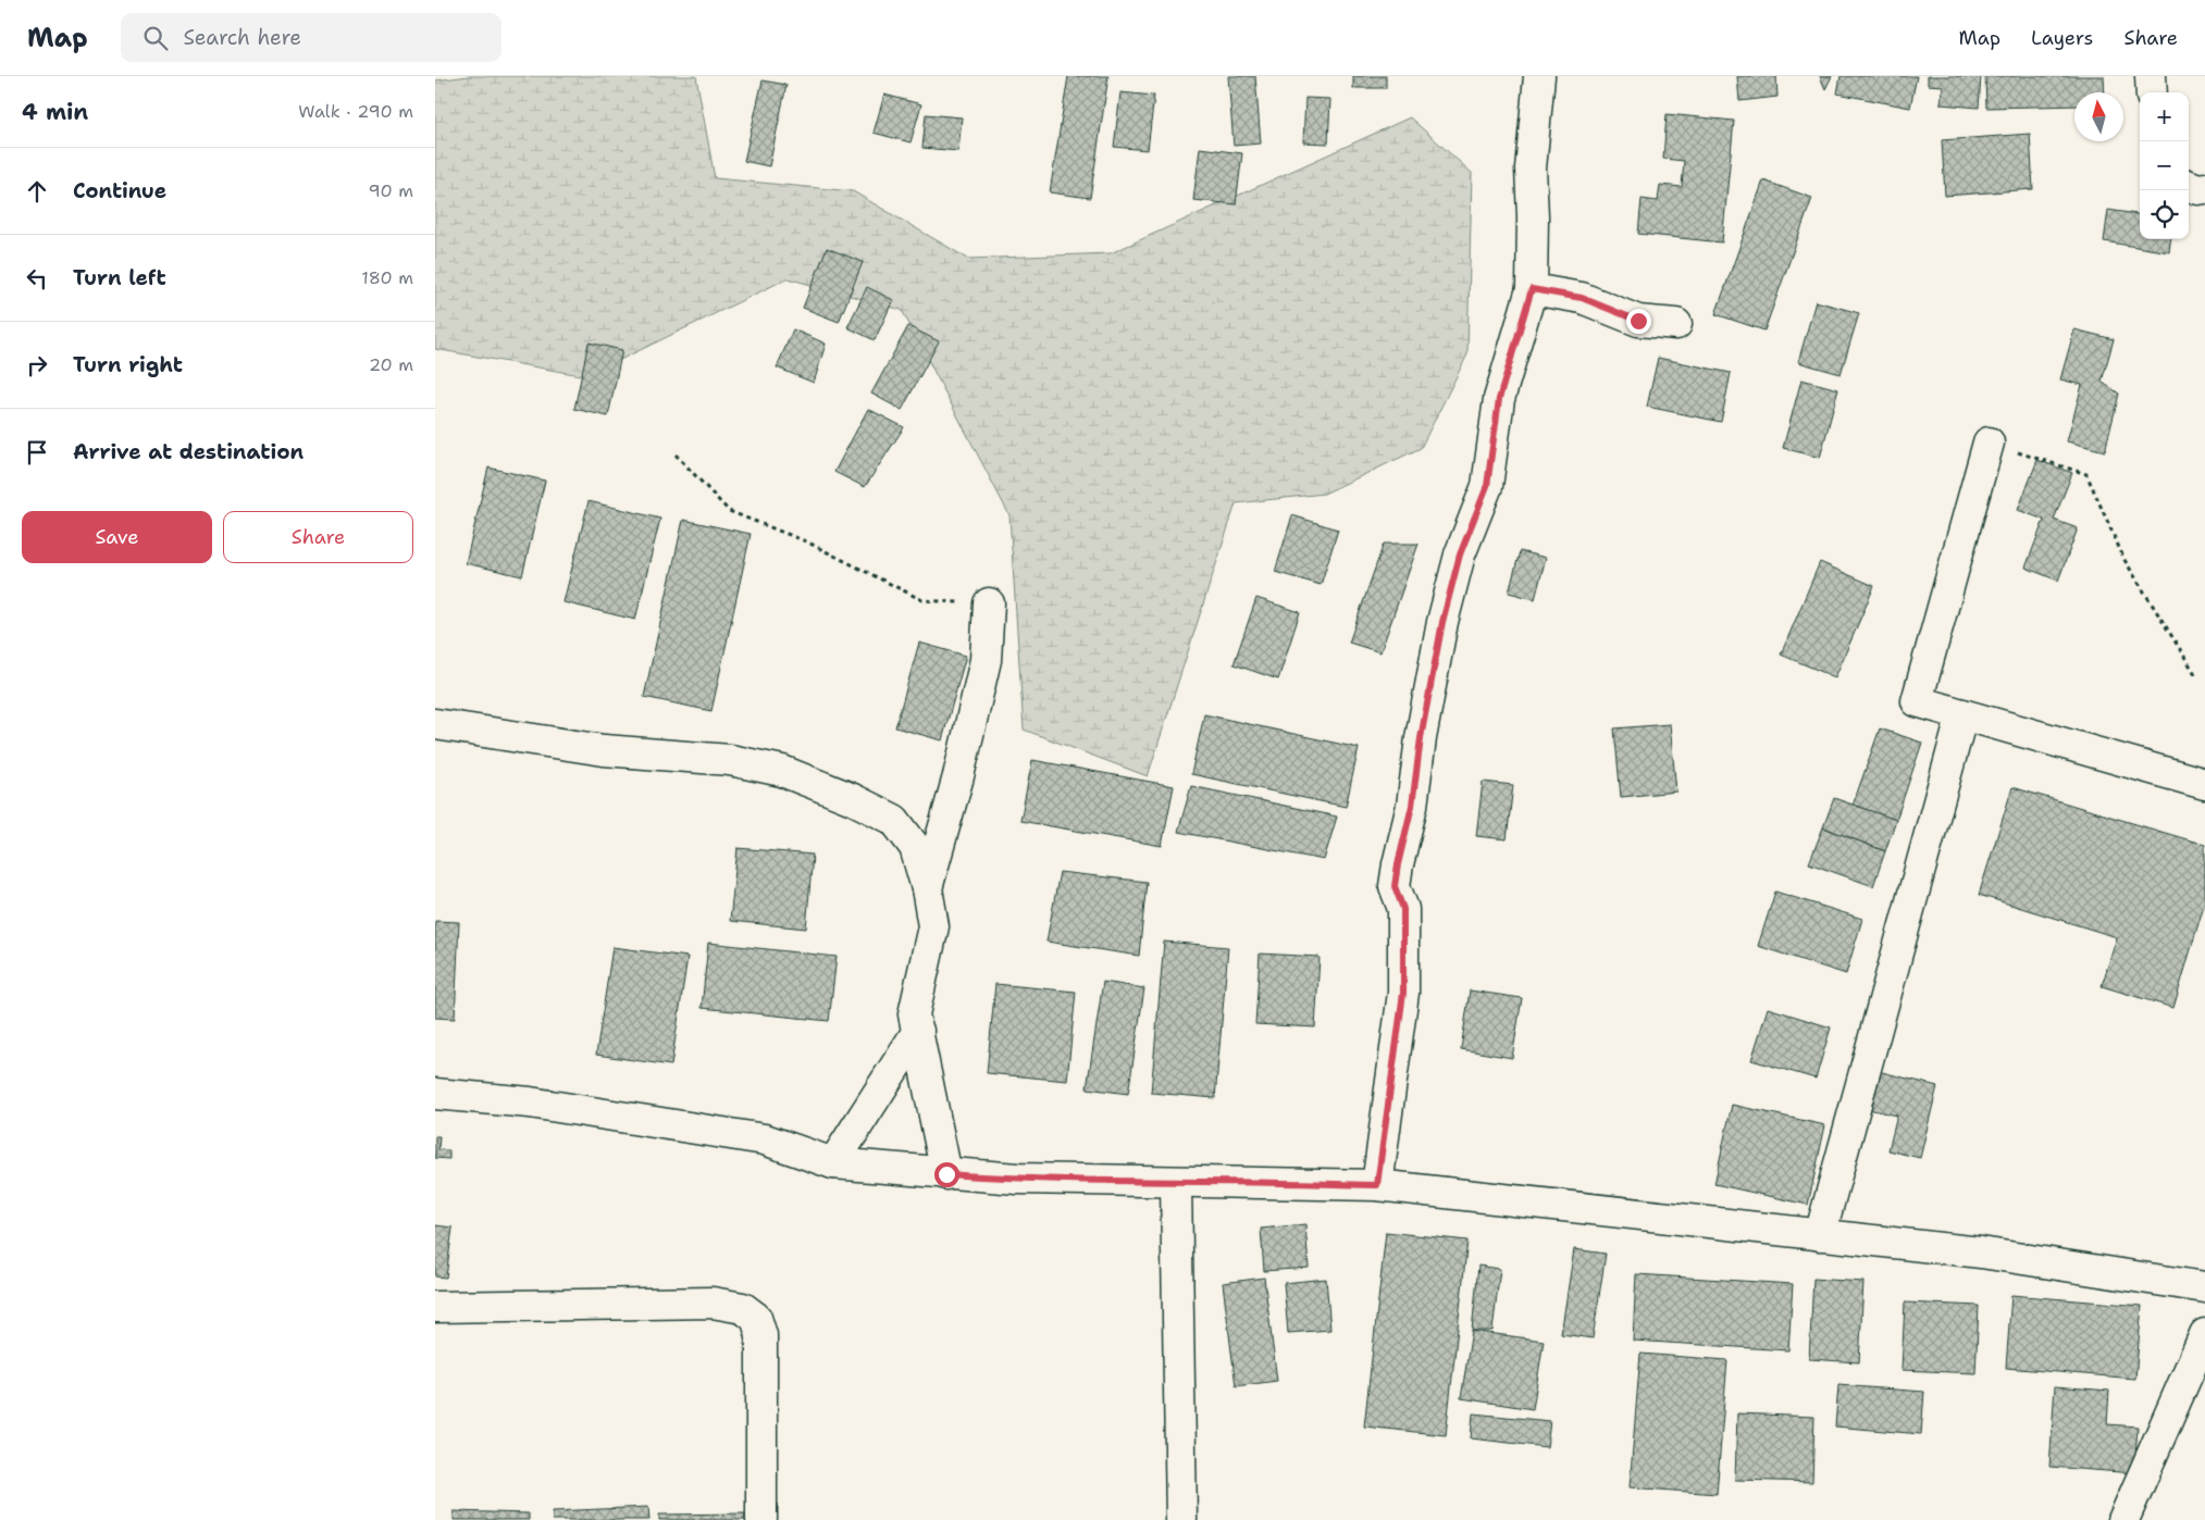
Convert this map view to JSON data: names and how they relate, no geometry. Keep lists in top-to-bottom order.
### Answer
{
  "north": "top",
  "page": {
    "header": "Map",
    "search": "Search here",
    "nav": ["Map", "Layers", "Share"],
    "heading": ["4 min", "Walk · 290 m"],
    "map_buttons": ["+", "−"],
    "list": [
      ["Continue", "90 m"],
      ["Turn left", "180 m"],
      ["Turn right", "20 m"],
      "Arrive at destination"
    ],
    "buttons": ["Save", "Share"]
  }
}
